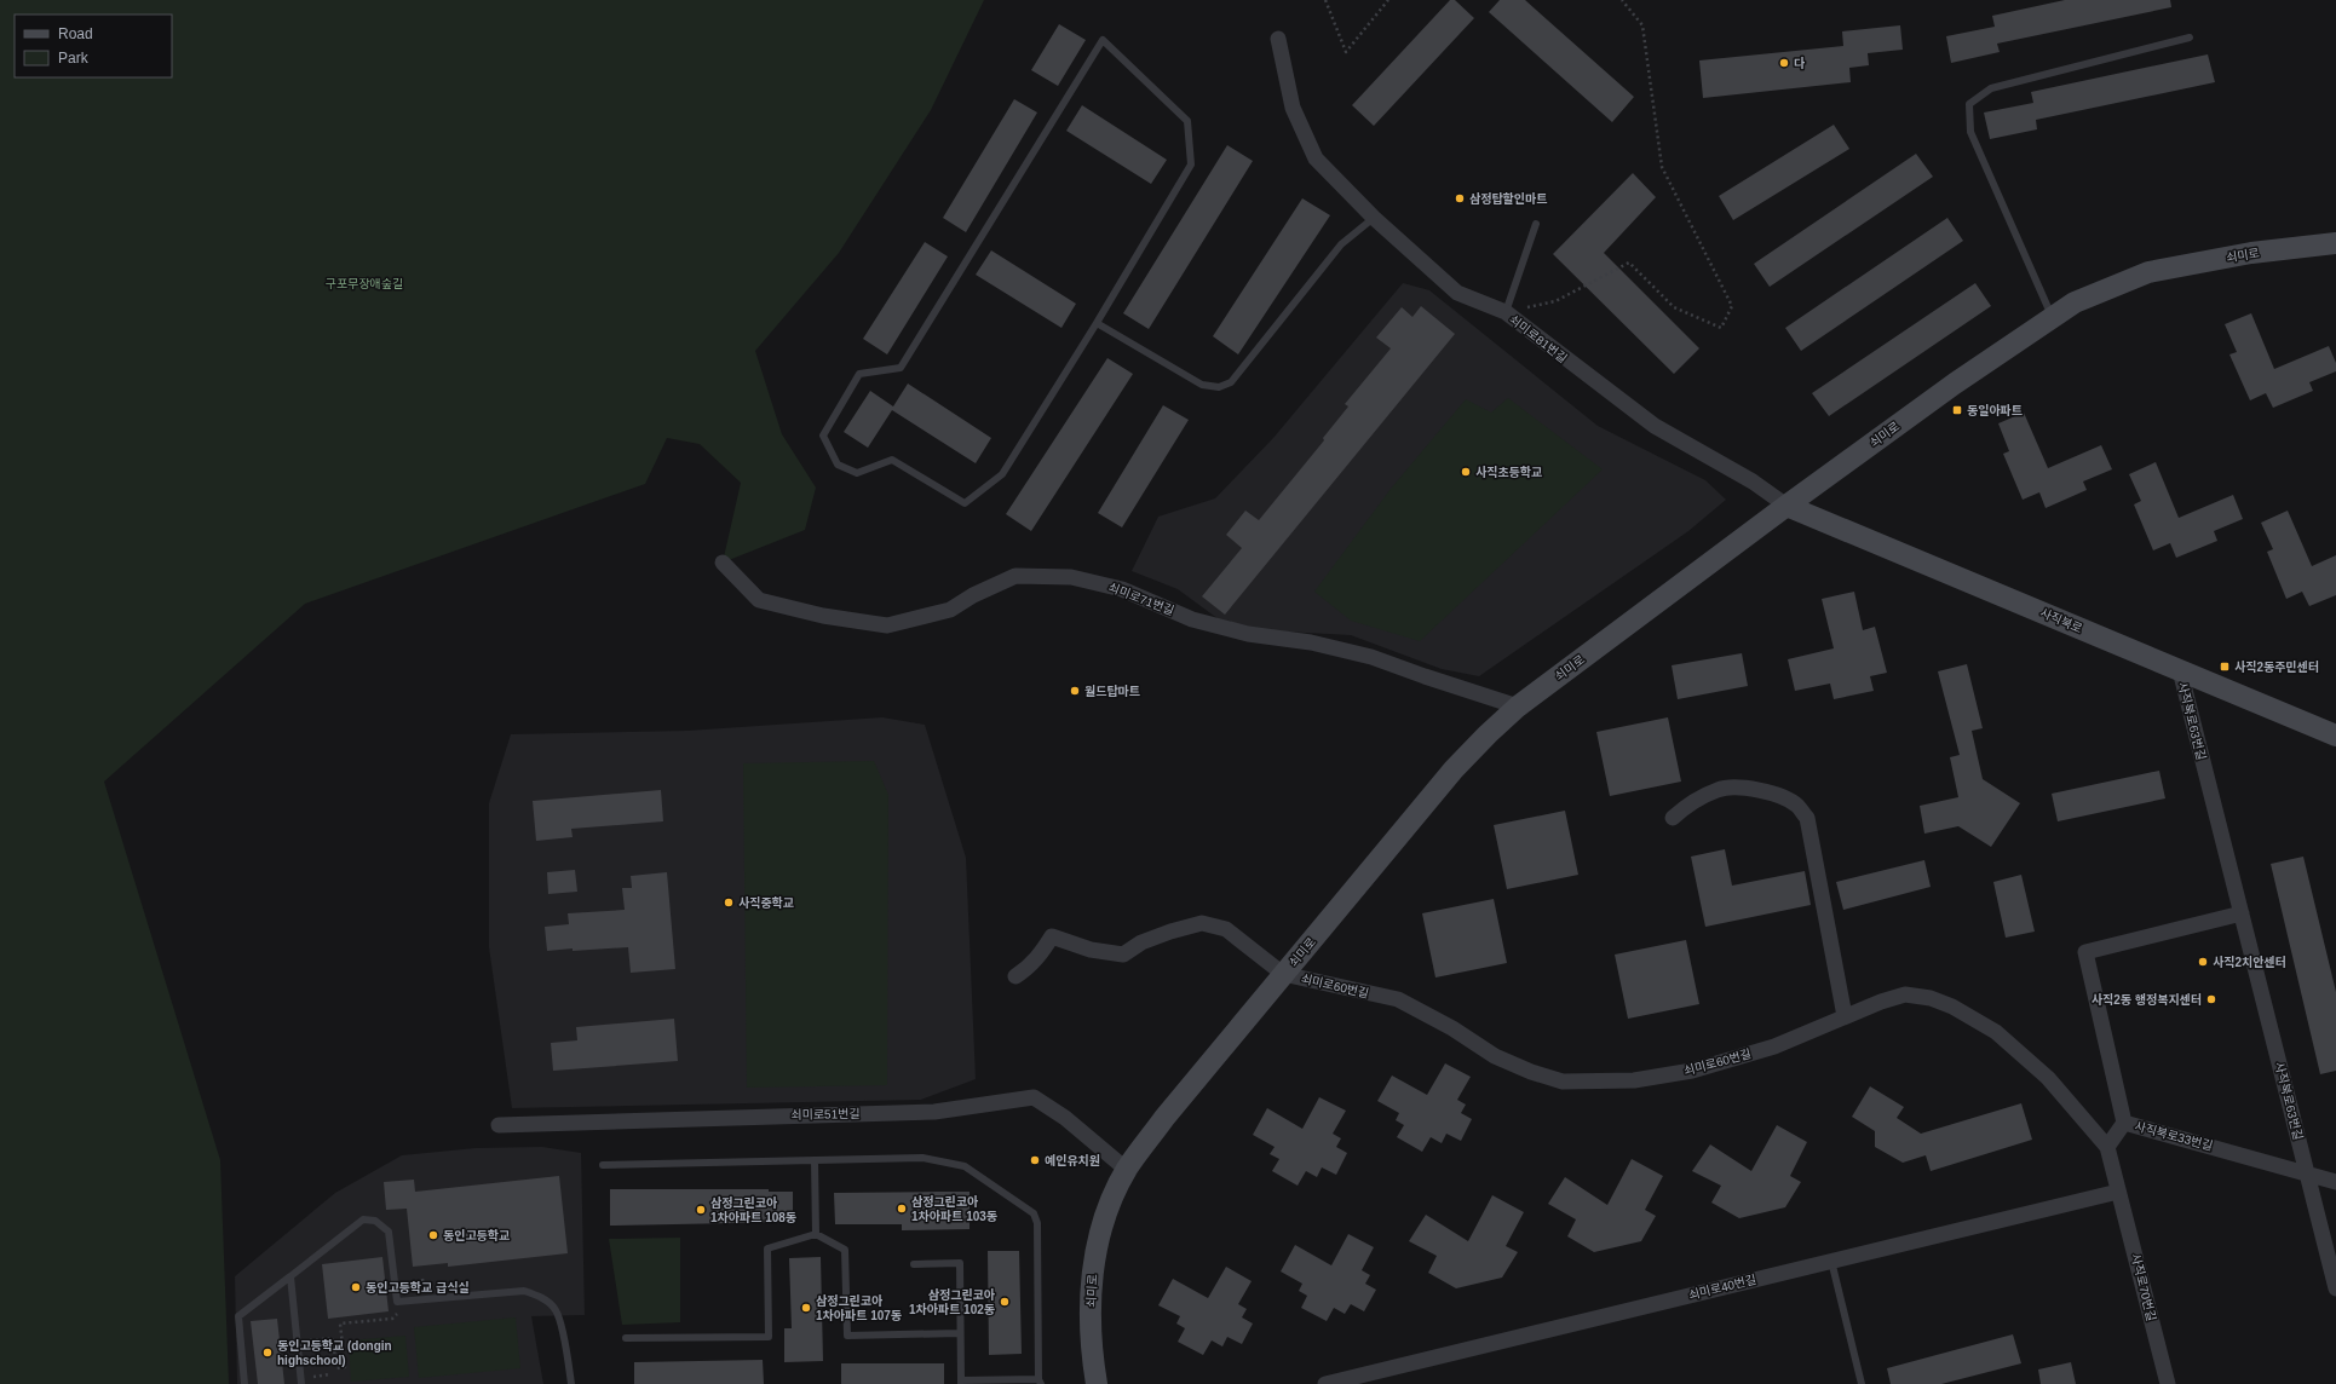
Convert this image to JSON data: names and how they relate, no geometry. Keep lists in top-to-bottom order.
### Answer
{
  "streets": {
    "main road": ["쇠미로", "사직북로"],
    "street": [
      "쇠미로81번길",
      "쇠미로71번길",
      "사직북로63번길",
      "쇠미로60번길",
      "쇠미로51번길",
      "사직북로33번길",
      "쇠미로40번길",
      "사직로70번길"
    ]
  },
  "crossings": [
    ["쇠미로", "쇠미로81번길"],
    ["쇠미로", "쇠미로71번길"],
    ["쇠미로", "사직북로"],
    ["쇠미로", "쇠미로60번길"],
    ["쇠미로", "쇠미로51번길"],
    ["쇠미로81번길", "사직북로"],
    ["사직북로", "사직북로63번길"],
    ["사직북로63번길", "사직북로33번길"],
    ["쇠미로60번길", "사직로70번길"],
    ["쇠미로40번길", "사직로70번길"]
  ],
  "parks": ["구포무장애숲길"],
  "places": {
    "other": [
      "다",
      "삼정탑할인마트",
      "사직초등학교",
      "월드탑마트",
      "사직중학교",
      "사직2치안센터",
      "사직2동 행정복지센터",
      "예인유치원",
      "삼정그린코아 1차아파트 103동",
      "삼정그린코아 1차아파트 108동",
      "동인고등학교",
      "동인고등학교 급식실",
      "삼정그린코아 1차아파트 102동",
      "삼정그린코아 1차아파트 107동",
      "동인고등학교 (dongin highschool)"
    ],
    "transit": ["동일아파트", "사직2동주민센터"]
  },
  "legend": ["Road", "Park"]
}
